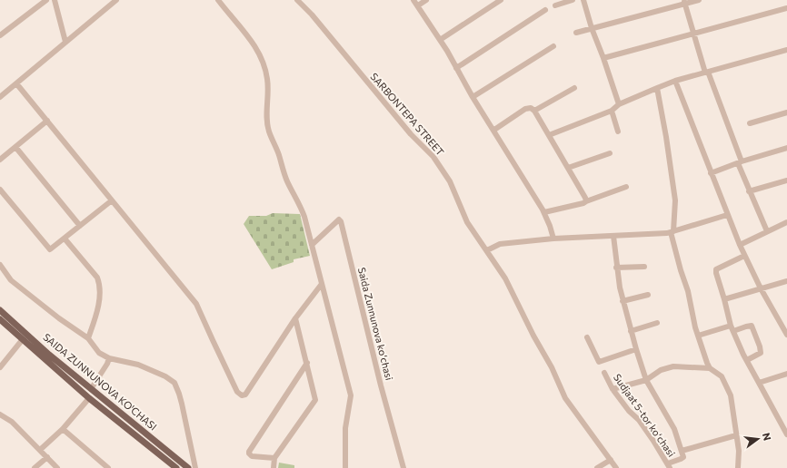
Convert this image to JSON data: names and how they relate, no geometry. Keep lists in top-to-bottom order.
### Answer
{
  "streets": {
    "main road": ["SAIDA ZUNNUNOVA KO'CHASI"],
    "street": ["SARBONTEPA STREET", "Saida Zunnunova koʻchasi", "Sudjaat 5-tor koʻchasi"]
  },
  "north": "right"
}
